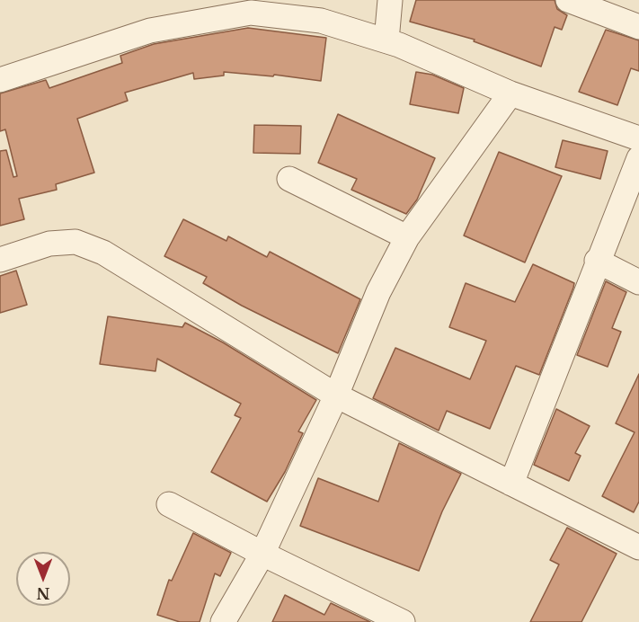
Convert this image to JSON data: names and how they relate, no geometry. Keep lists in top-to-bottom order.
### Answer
{
  "north": "bottom"
}
